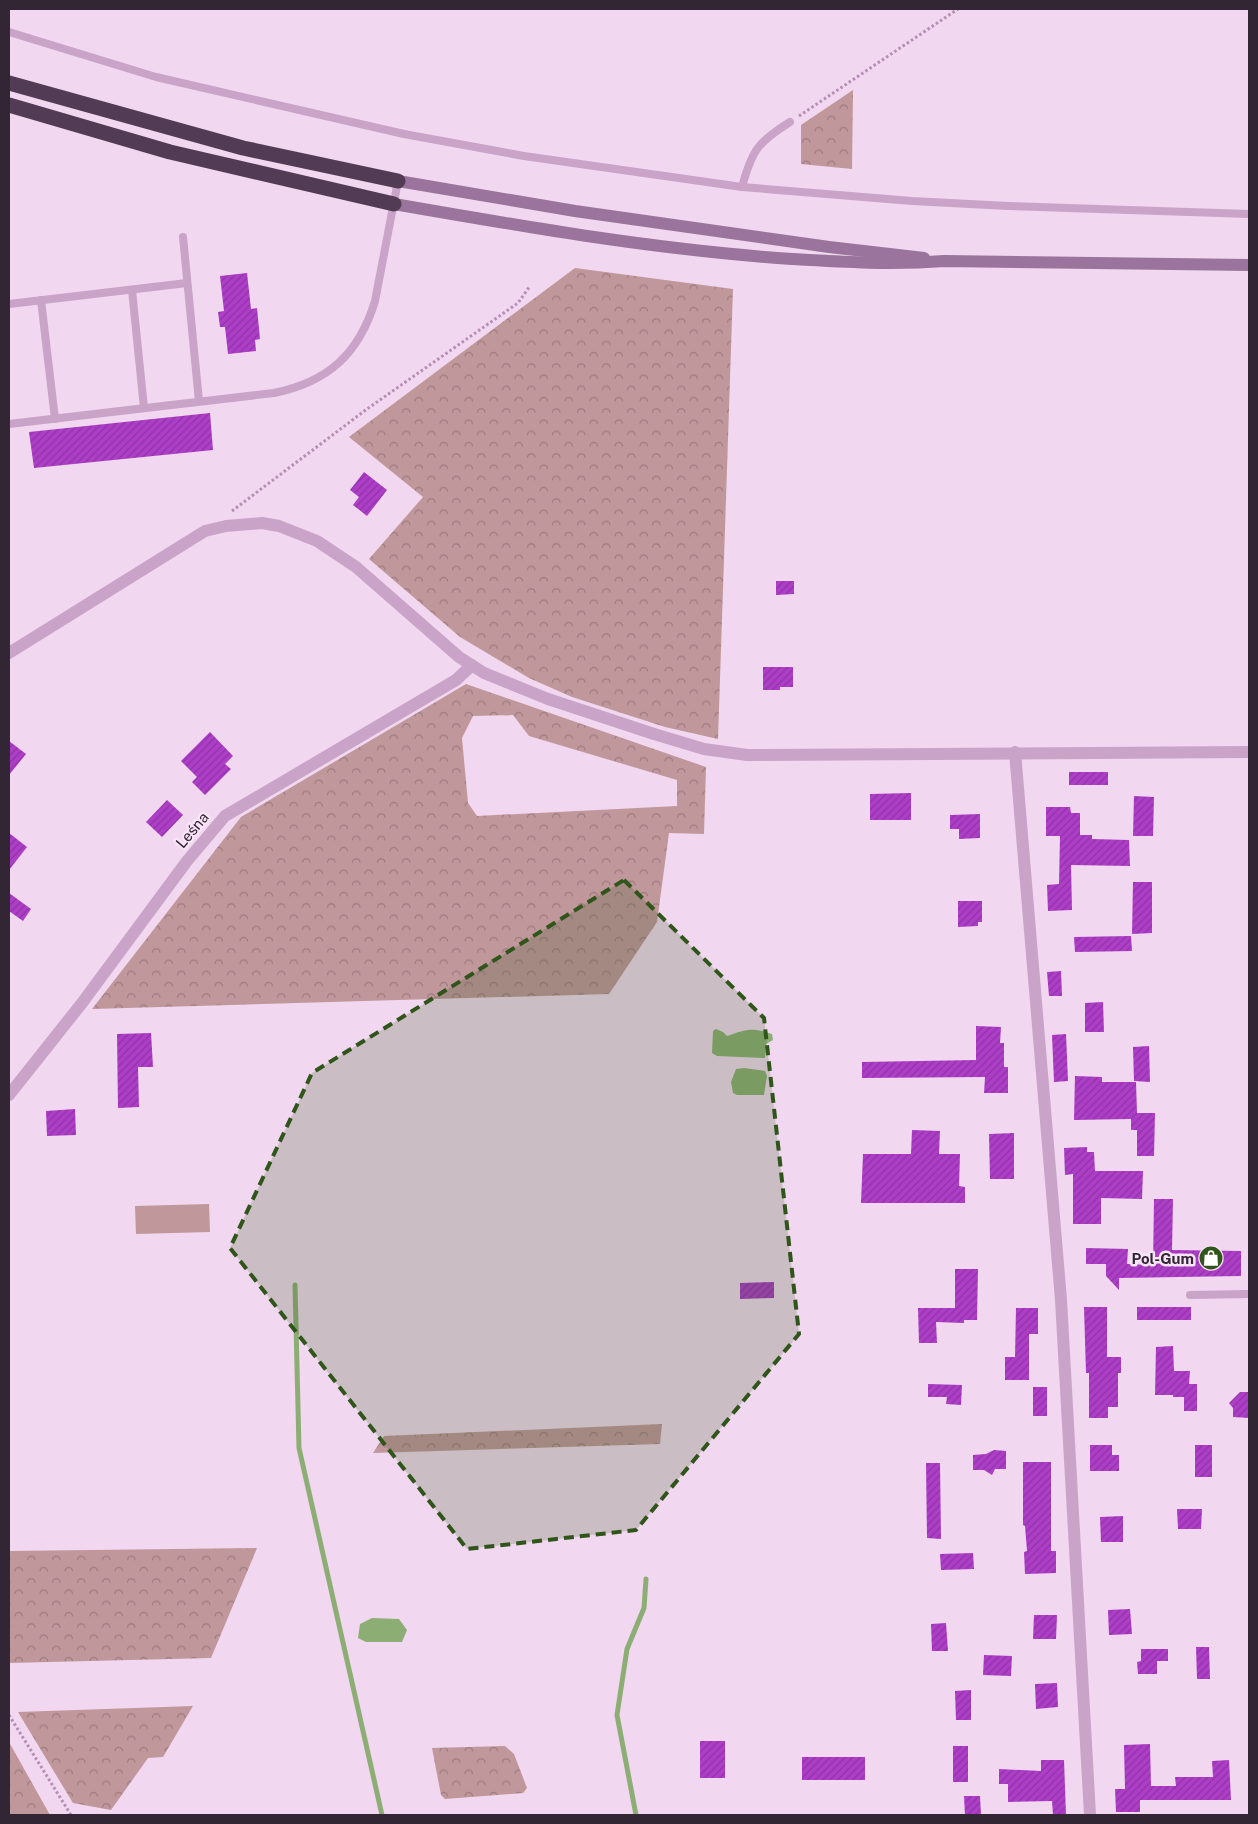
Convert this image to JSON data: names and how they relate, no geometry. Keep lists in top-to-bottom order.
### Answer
{
  "streets": {
    "street": ["Leśna"]
  },
  "places": {
    "shop": ["Pol-Gum"]
  }
}
